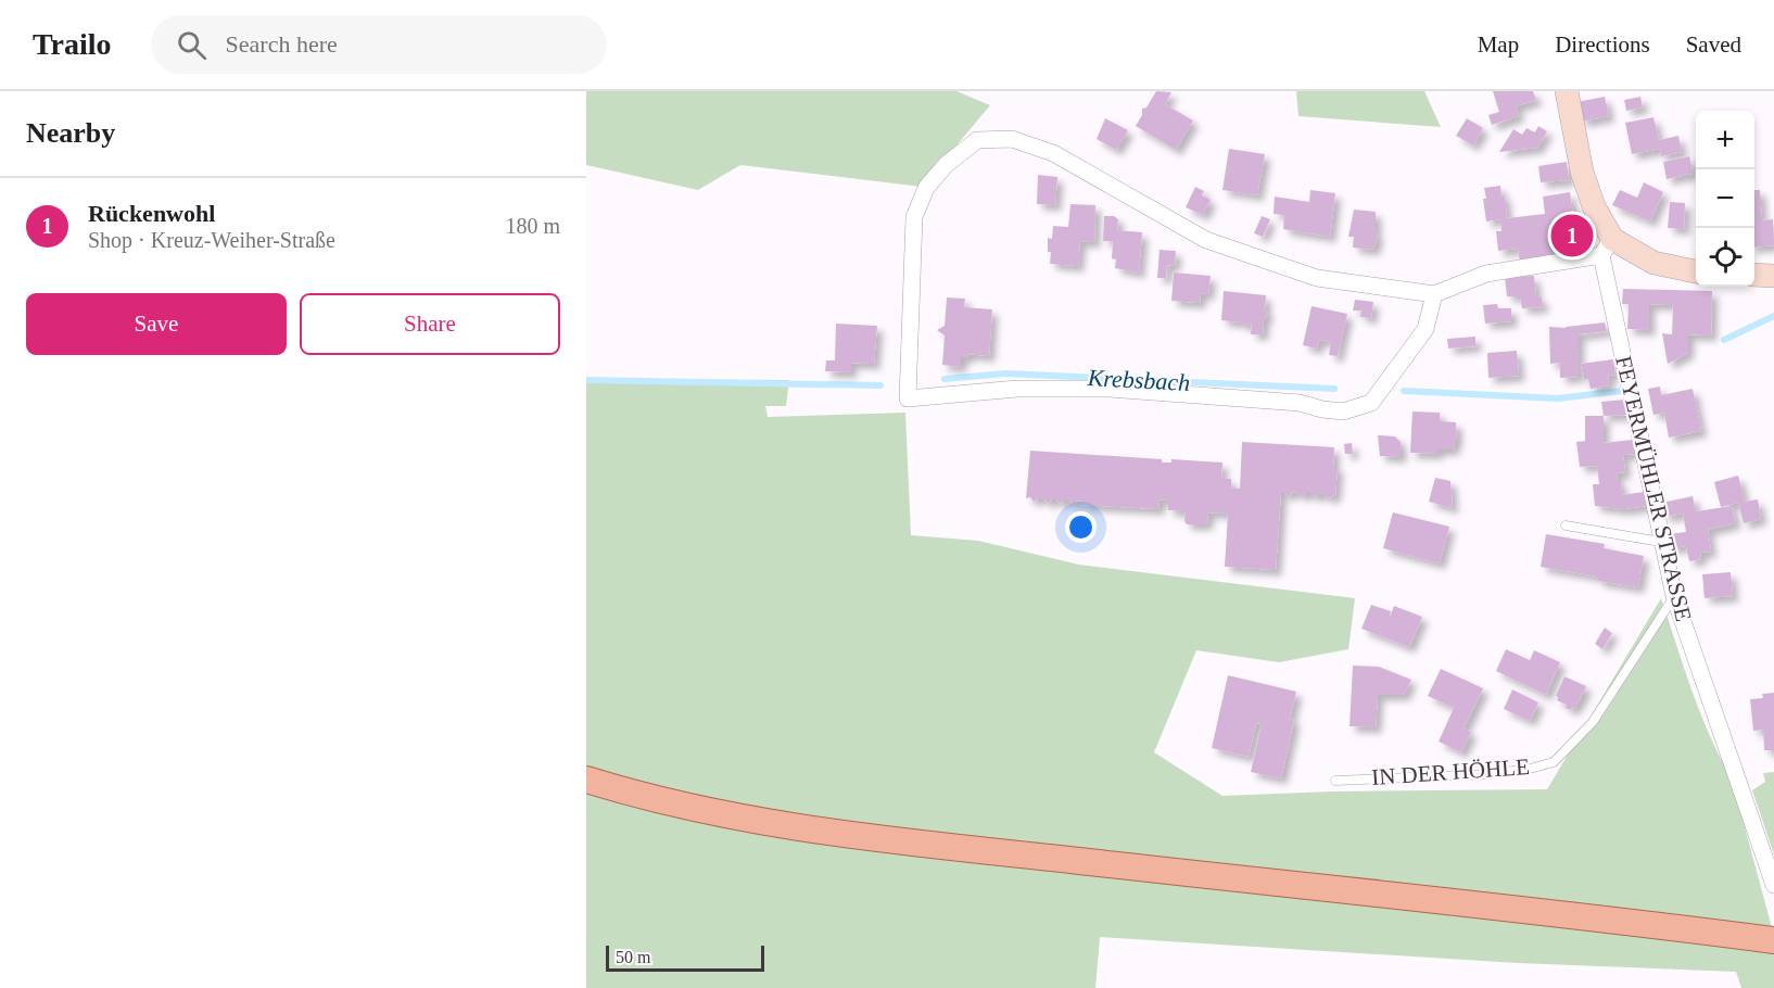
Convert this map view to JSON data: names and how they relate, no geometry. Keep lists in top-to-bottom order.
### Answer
{
  "streets": {
    "street": ["FEYERMÜHLER STRASSE"],
    "lane": ["IN DER HÖHLE"]
  },
  "crossings": [
    ["FEYERMÜHLER STRASSE", "IN DER HÖHLE"]
  ],
  "water": ["Krebsbach"],
  "scale_bar": "50 m",
  "page": {
    "header": "Trailo",
    "search": "Search here",
    "nav": ["Map", "Directions", "Saved"],
    "heading": "Nearby",
    "map_buttons": ["+", "−"],
    "list": [
      {
        "mark": "1",
        "name": "Rückenwohl",
        "note": "Shop · Kreuz-Weiher-Straße",
        "value": "180 m"
      }
    ],
    "pins": "1",
    "buttons": ["Save", "Share"],
    "scale": "50 m"
  }
}
